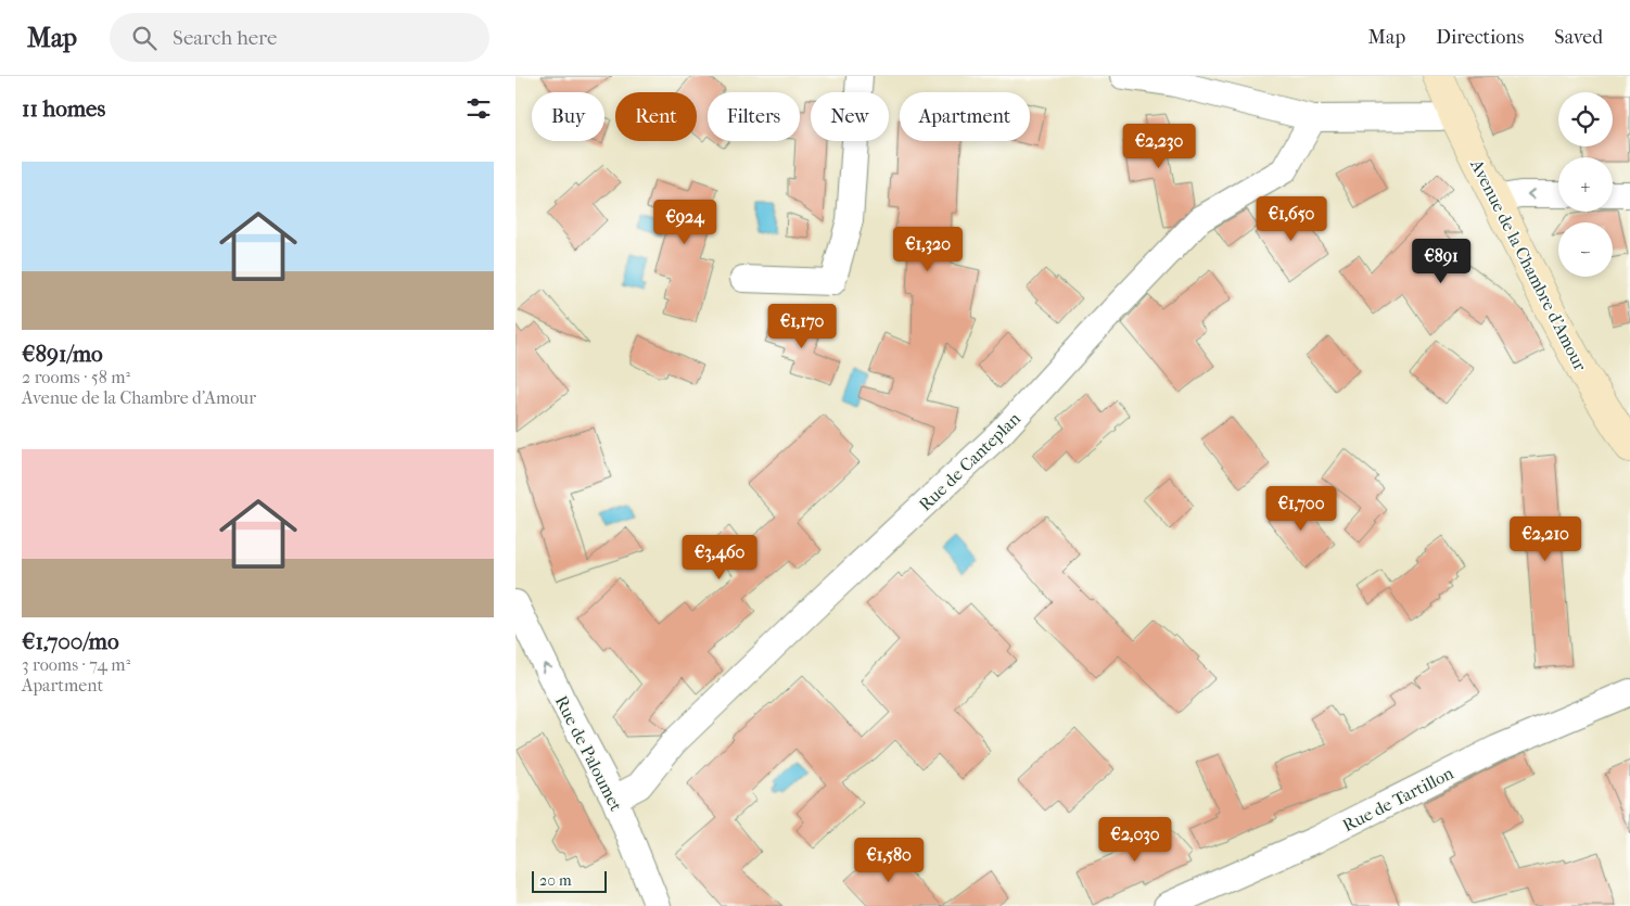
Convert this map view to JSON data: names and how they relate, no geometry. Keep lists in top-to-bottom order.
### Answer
{
  "streets": {
    "main road": ["Avenue de la Chambre d'Amour"],
    "street": ["Rue de Canteplan", "Rue de Paloumet", "Rue de Tartillon"]
  },
  "crossings": [
    ["Rue de Canteplan", "Rue de Paloumet"]
  ],
  "one_way": ["Rue de Paloumet"],
  "scale_bar": "20 m",
  "page": {
    "header": "Map",
    "search": "Search here",
    "nav": ["Map", "Directions", "Saved"],
    "heading": "11 homes",
    "map_buttons": ["+", "−"],
    "chip": [
      "Buy",
      "Rent",
      "Filters",
      "New",
      "Apartment"
    ],
    "price": [
      "€2,230",
      "€1,650",
      "€924",
      "€1,320",
      "€891",
      "€1,170",
      "€1,700",
      "€2,210",
      "€3,460",
      "€2,030",
      "€1,580"
    ],
    "list": [
      {
        "name": "€891/mo",
        "note": "2 rooms · 58 m² · Avenue de la Chambre d'Amour"
      },
      {
        "name": "€1,700/mo",
        "note": "3 rooms · 74 m² · Apartment"
      }
    ],
    "scale": "20 m"
  }
}
